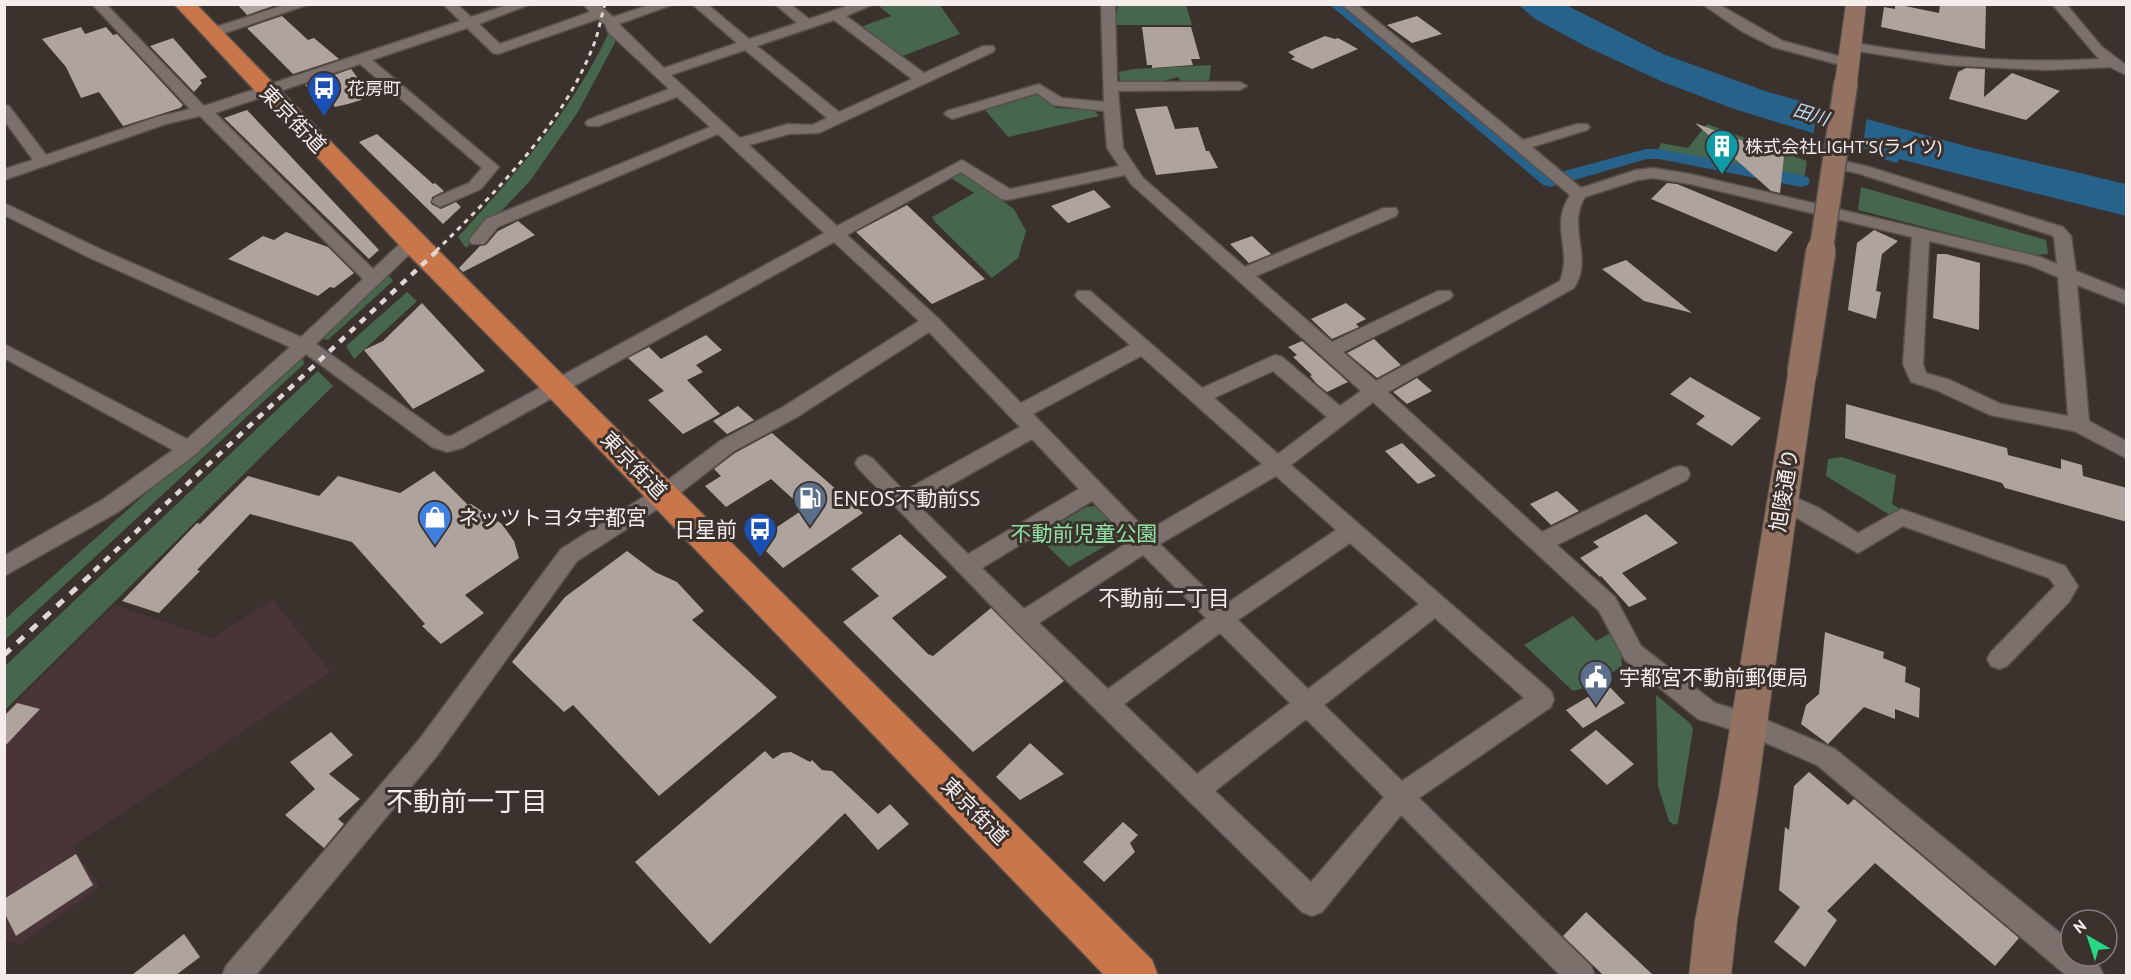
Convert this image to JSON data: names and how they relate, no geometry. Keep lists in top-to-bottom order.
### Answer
{
  "streets": {
    "highway": ["東京街道"],
    "street": ["旭陵通り"]
  },
  "districts": ["不動前二丁目", "不動前一丁目"],
  "water": ["田川"],
  "parks": ["不動前児童公園"],
  "places": {
    "bus stop": ["花房町", "日星前"],
    "building": ["株式会社LIGHT'S(ライツ)"],
    "fuel station": ["ENEOS不動前SS"],
    "shop": ["ネッツトヨタ宇都宮"],
    "public building": ["宇都宮不動前郵便局"]
  },
  "north": "top left"
}
